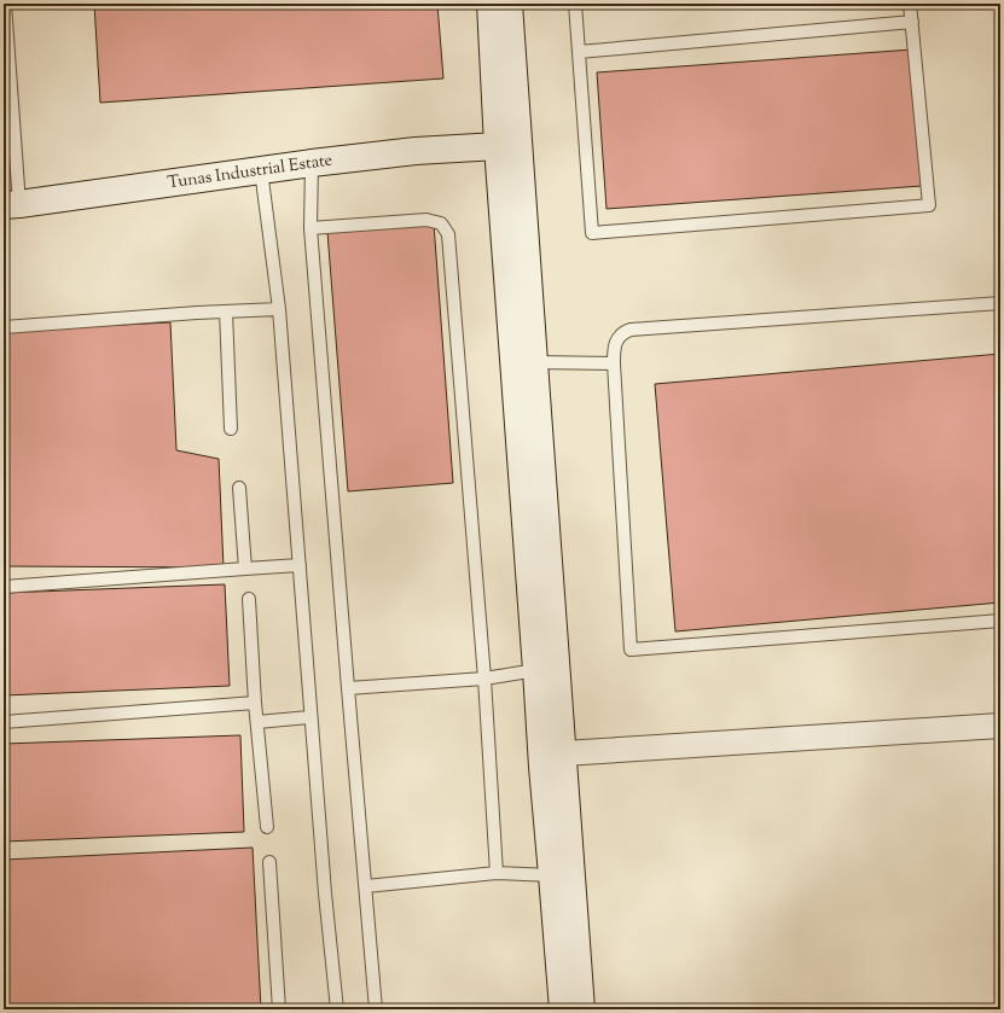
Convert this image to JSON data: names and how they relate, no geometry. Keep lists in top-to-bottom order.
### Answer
{
  "streets": {
    "main road": ["Tunas Industrial Estate"]
  }
}
